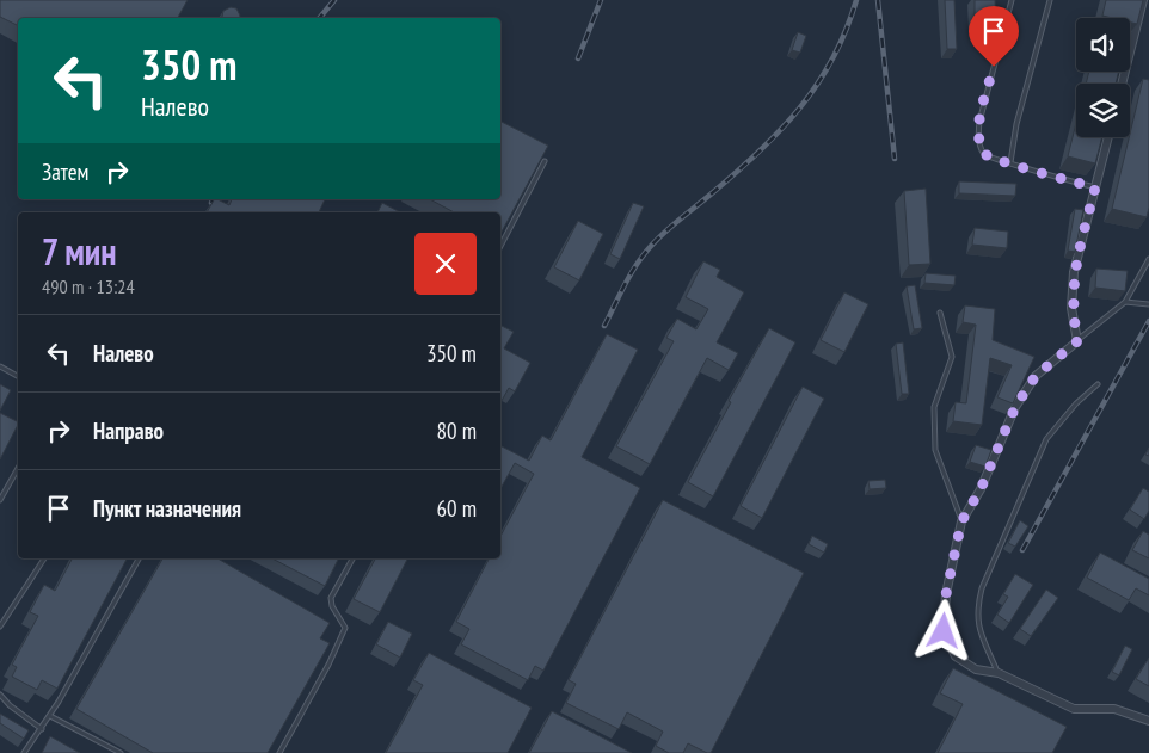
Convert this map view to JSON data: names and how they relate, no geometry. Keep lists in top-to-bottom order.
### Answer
{
  "page": {
    "turn": ["350 m", "Налево"],
    "then": "Затем",
    "heading": ["7 мин", "490 m · 13:24"],
    "list": [
      {
        "name": "Налево",
        "value": "350 m"
      },
      {
        "name": "Направо",
        "value": "80 m"
      },
      {
        "name": "Пункт назначения",
        "value": "60 m"
      }
    ]
  }
}
